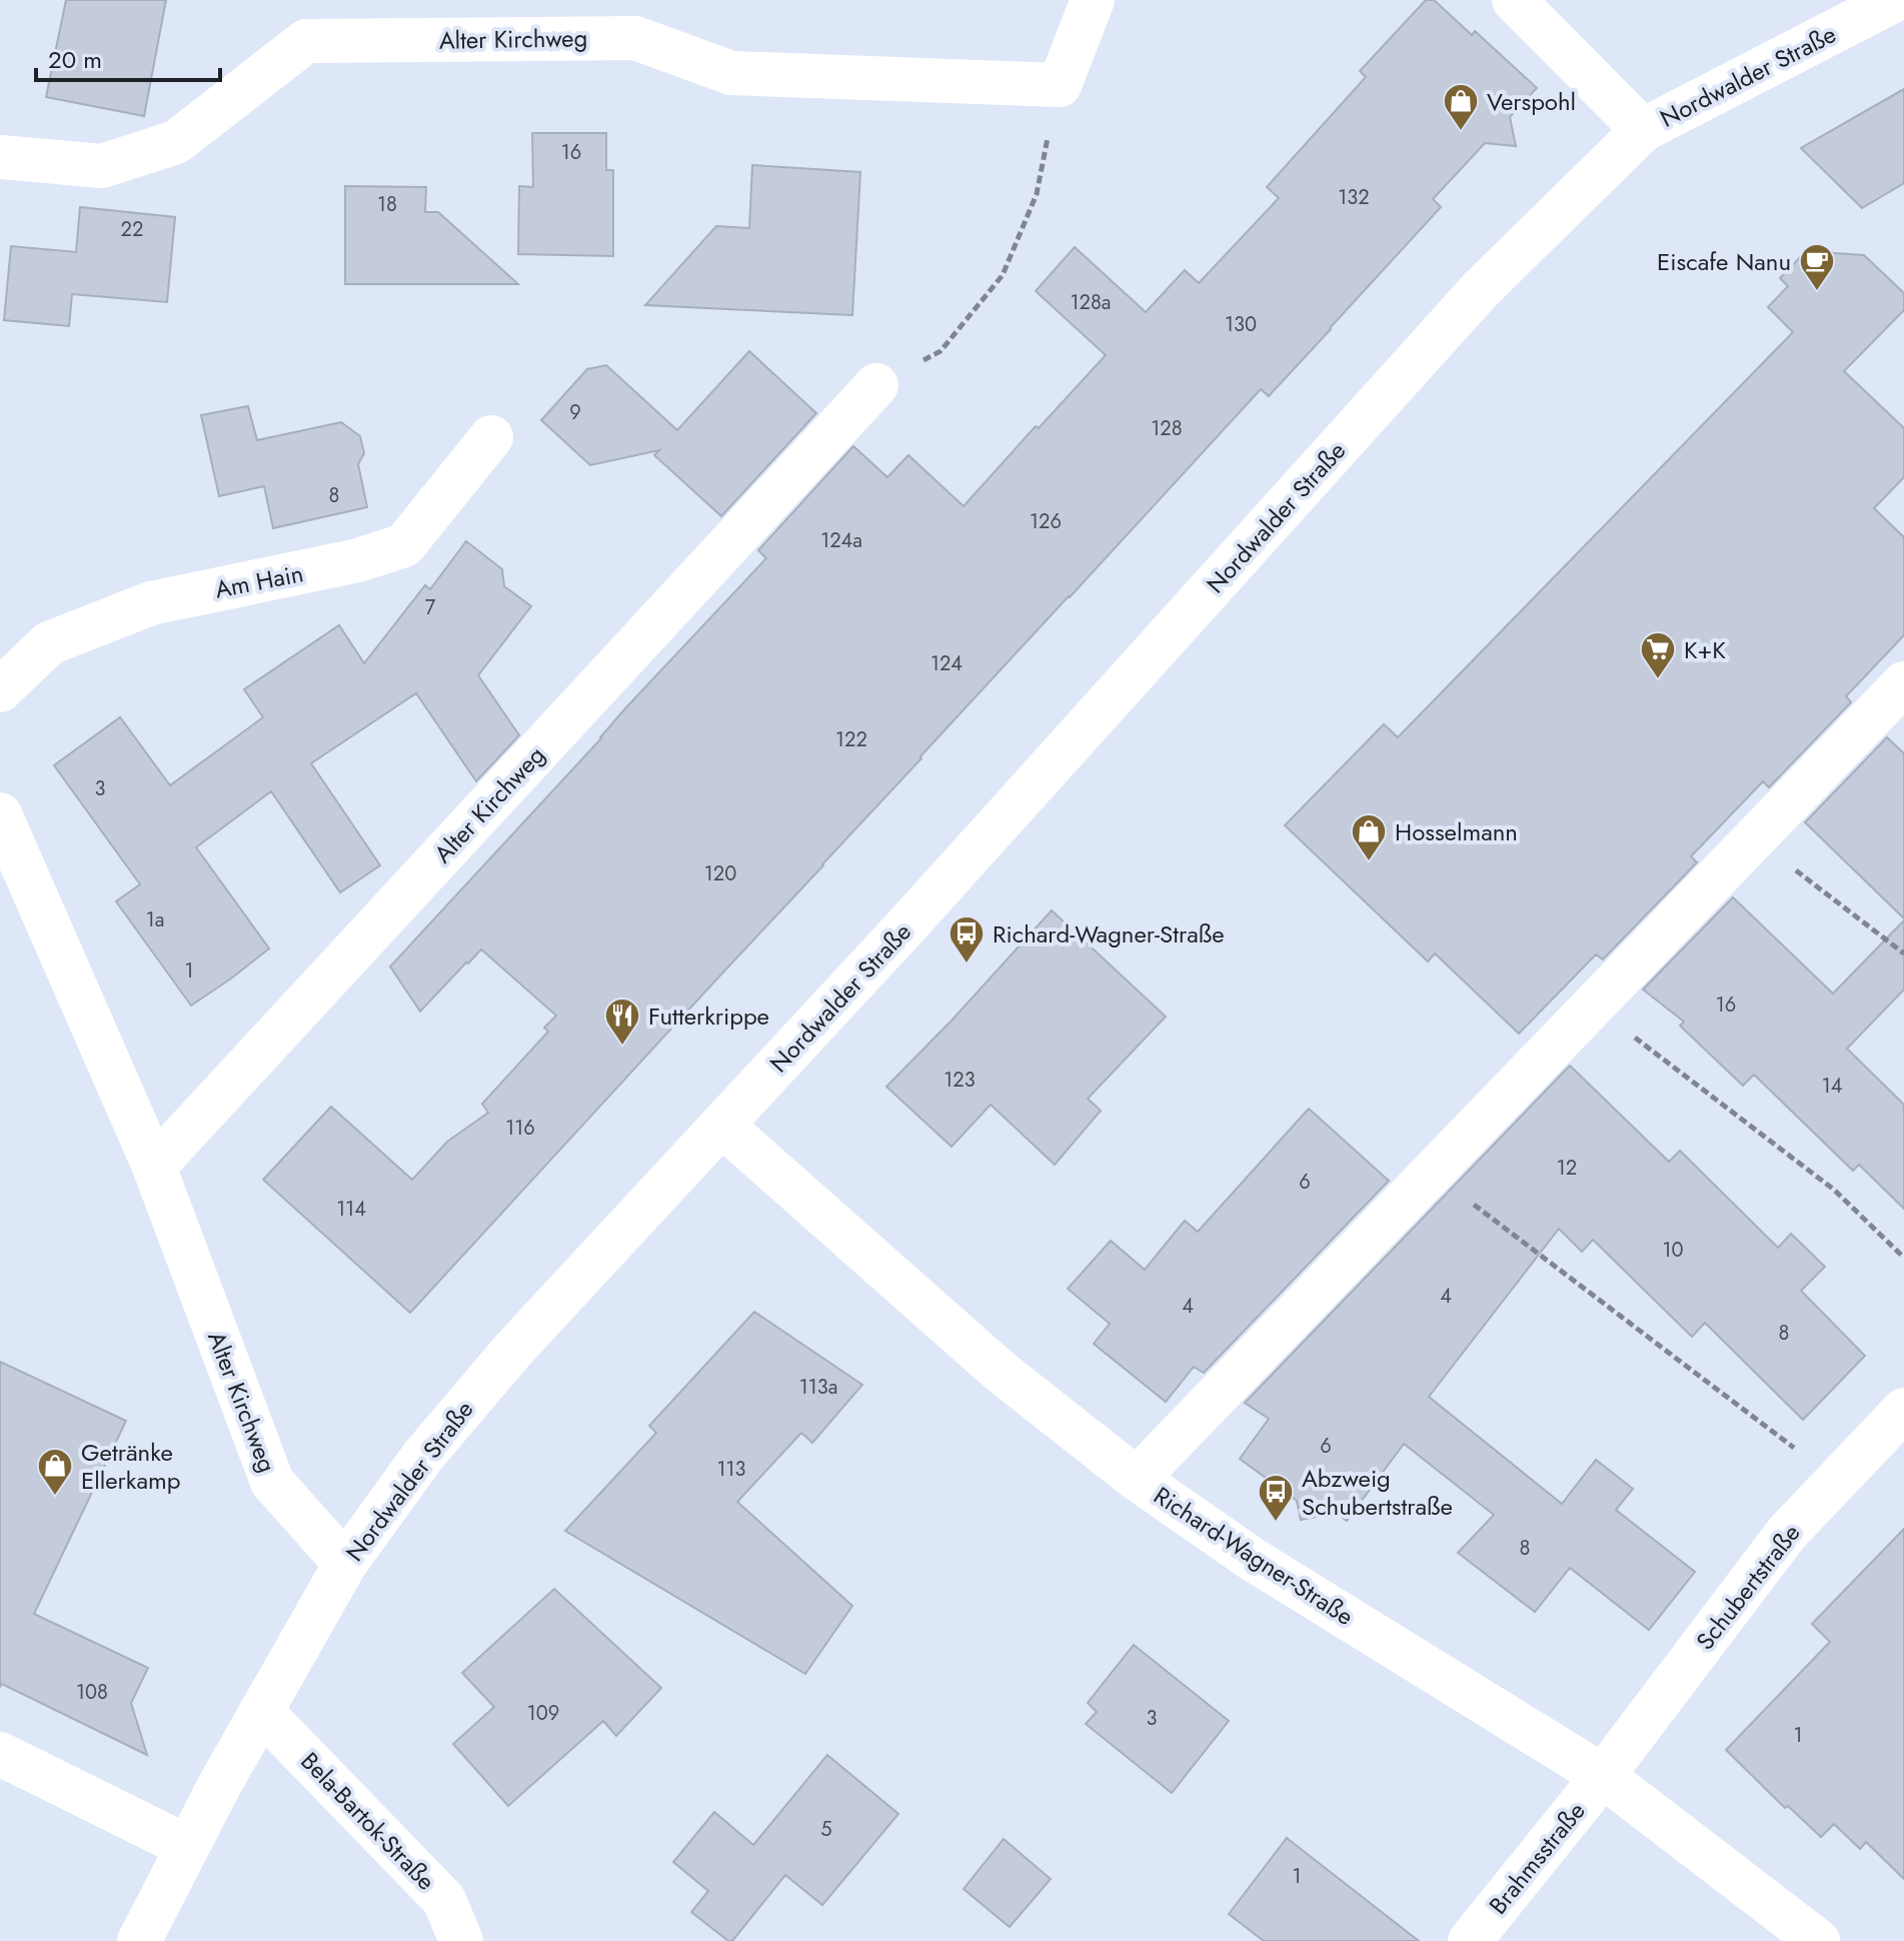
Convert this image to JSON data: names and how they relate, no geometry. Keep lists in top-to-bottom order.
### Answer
{
  "streets": {
    "street": [
      "Alter Kirchweg",
      "Nordwalder Straße",
      "Am Hain",
      "Richard-Wagner-Straße",
      "Schubertstraße",
      "Bela-Bartok-Straße",
      "Brahmsstraße"
    ]
  },
  "crossings": [
    ["Alter Kirchweg", "Nordwalder Straße"],
    ["Nordwalder Straße", "Richard-Wagner-Straße"],
    ["Nordwalder Straße", "Bela-Bartok-Straße"],
    ["Richard-Wagner-Straße", "Schubertstraße"],
    ["Richard-Wagner-Straße", "Brahmsstraße"],
    ["Schubertstraße", "Brahmsstraße"]
  ],
  "places": {
    "shop": ["Verspohl", "Hosselmann", "Getränke Ellerkamp"],
    "cafe": ["Eiscafe Nanu"],
    "supermarket": ["K+K"],
    "bus stop": ["Richard-Wagner-Straße", "Abzweig Schubertstraße"],
    "restaurant": ["Futterkrippe"]
  },
  "house_numbers": [
    "16",
    "132",
    "18",
    "22",
    "128a",
    "130",
    "9",
    "128",
    "8",
    "126",
    "124a",
    "7",
    "124",
    "122",
    "3",
    "120",
    "1a",
    "1",
    "16",
    "123",
    "14",
    "116",
    "12",
    "6",
    "114",
    "10",
    "4",
    "4",
    "8",
    "113a",
    "6",
    "113",
    "8",
    "108",
    "109",
    "3",
    "1",
    "5",
    "1"
  ],
  "scale_bar": "20 m"
}
